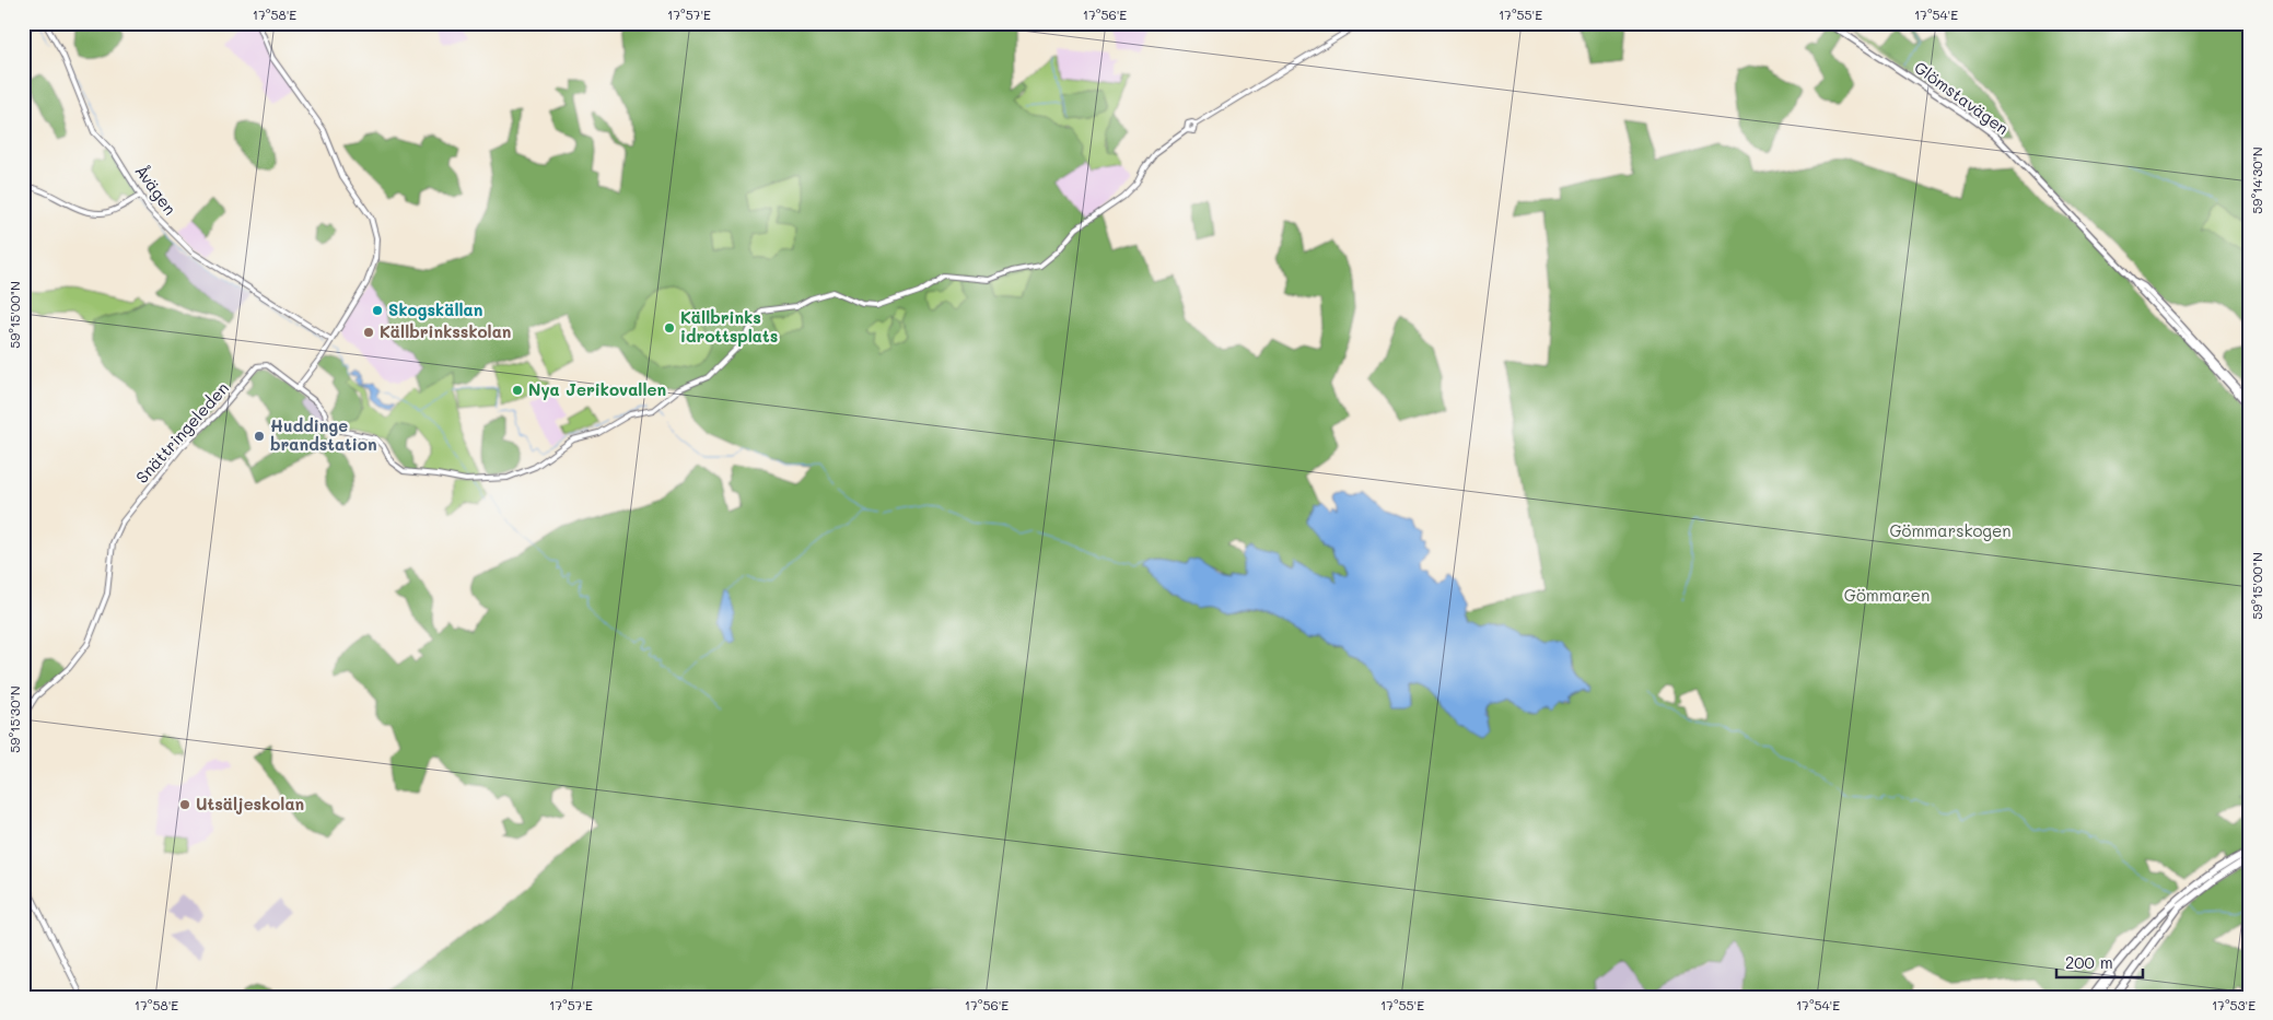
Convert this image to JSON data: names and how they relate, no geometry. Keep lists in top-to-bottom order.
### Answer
{
  "streets": {
    "main road": ["Glömstavägen"],
    "street": ["Åvägen", "Snättringeleden"]
  },
  "parks": ["Gömmarskogen", "Gömmaren"],
  "places": [
    "Skogskällan",
    "Källbrinks idrottsplats",
    "Källbrinksskolan",
    "Nya Jerikovallen",
    "Huddinge brandstation",
    "Utsäljeskolan"
  ],
  "scale_bar": "200 m",
  "coordinates": [
    "17°58'E",
    "17°57'E",
    "17°56'E",
    "17°55'E",
    "17°54'E",
    "59°14'30\"N",
    "59°15'00\"N",
    "59°15'30\"N",
    "17°53'E"
  ]
}
